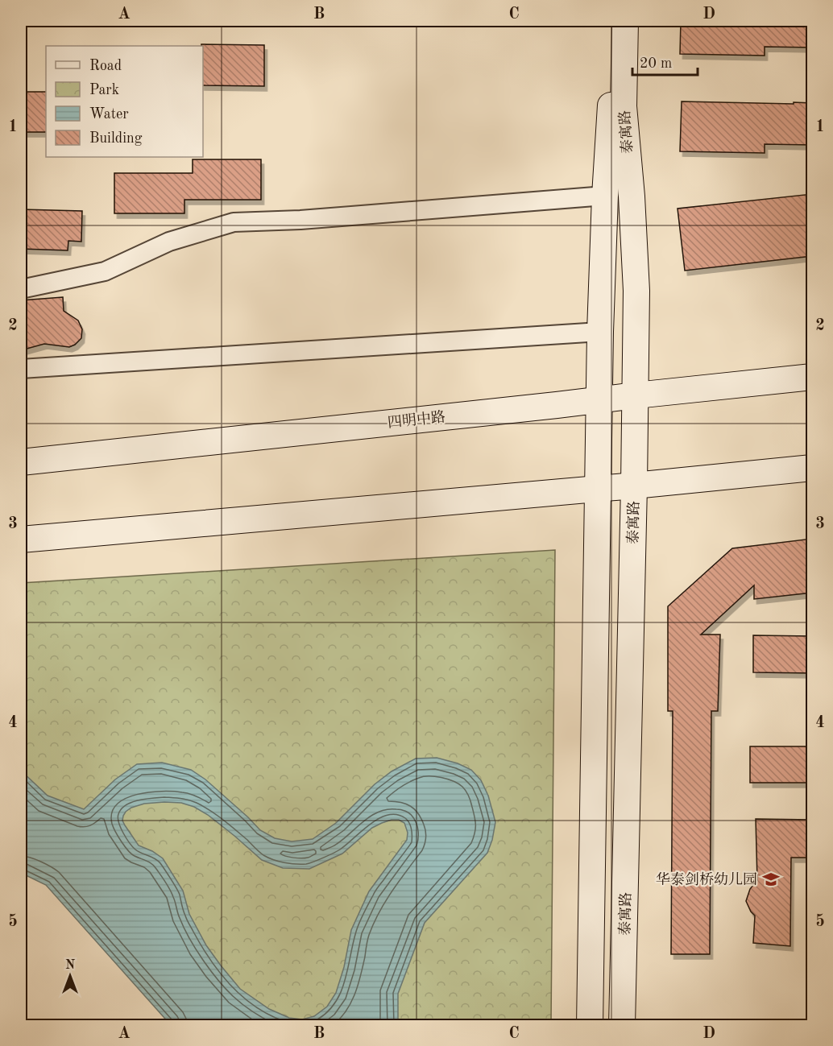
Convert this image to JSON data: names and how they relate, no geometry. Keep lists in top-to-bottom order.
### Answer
{
  "streets": {
    "main road": ["泰寓路", "四明中路"]
  },
  "crossings": [
    ["泰寓路", "四明中路"]
  ],
  "places": {
    "school or university": ["华泰剑桥幼儿园"]
  },
  "legend": [
    "Road",
    "Park",
    "Water",
    "Building"
  ],
  "scale_bar": "20 m",
  "north": "top",
  "grid": {
    "columns": [
      "A",
      "B",
      "C",
      "D"
    ],
    "rows": [
      "1",
      "2",
      "3",
      "4",
      "5"
    ]
  }
}
